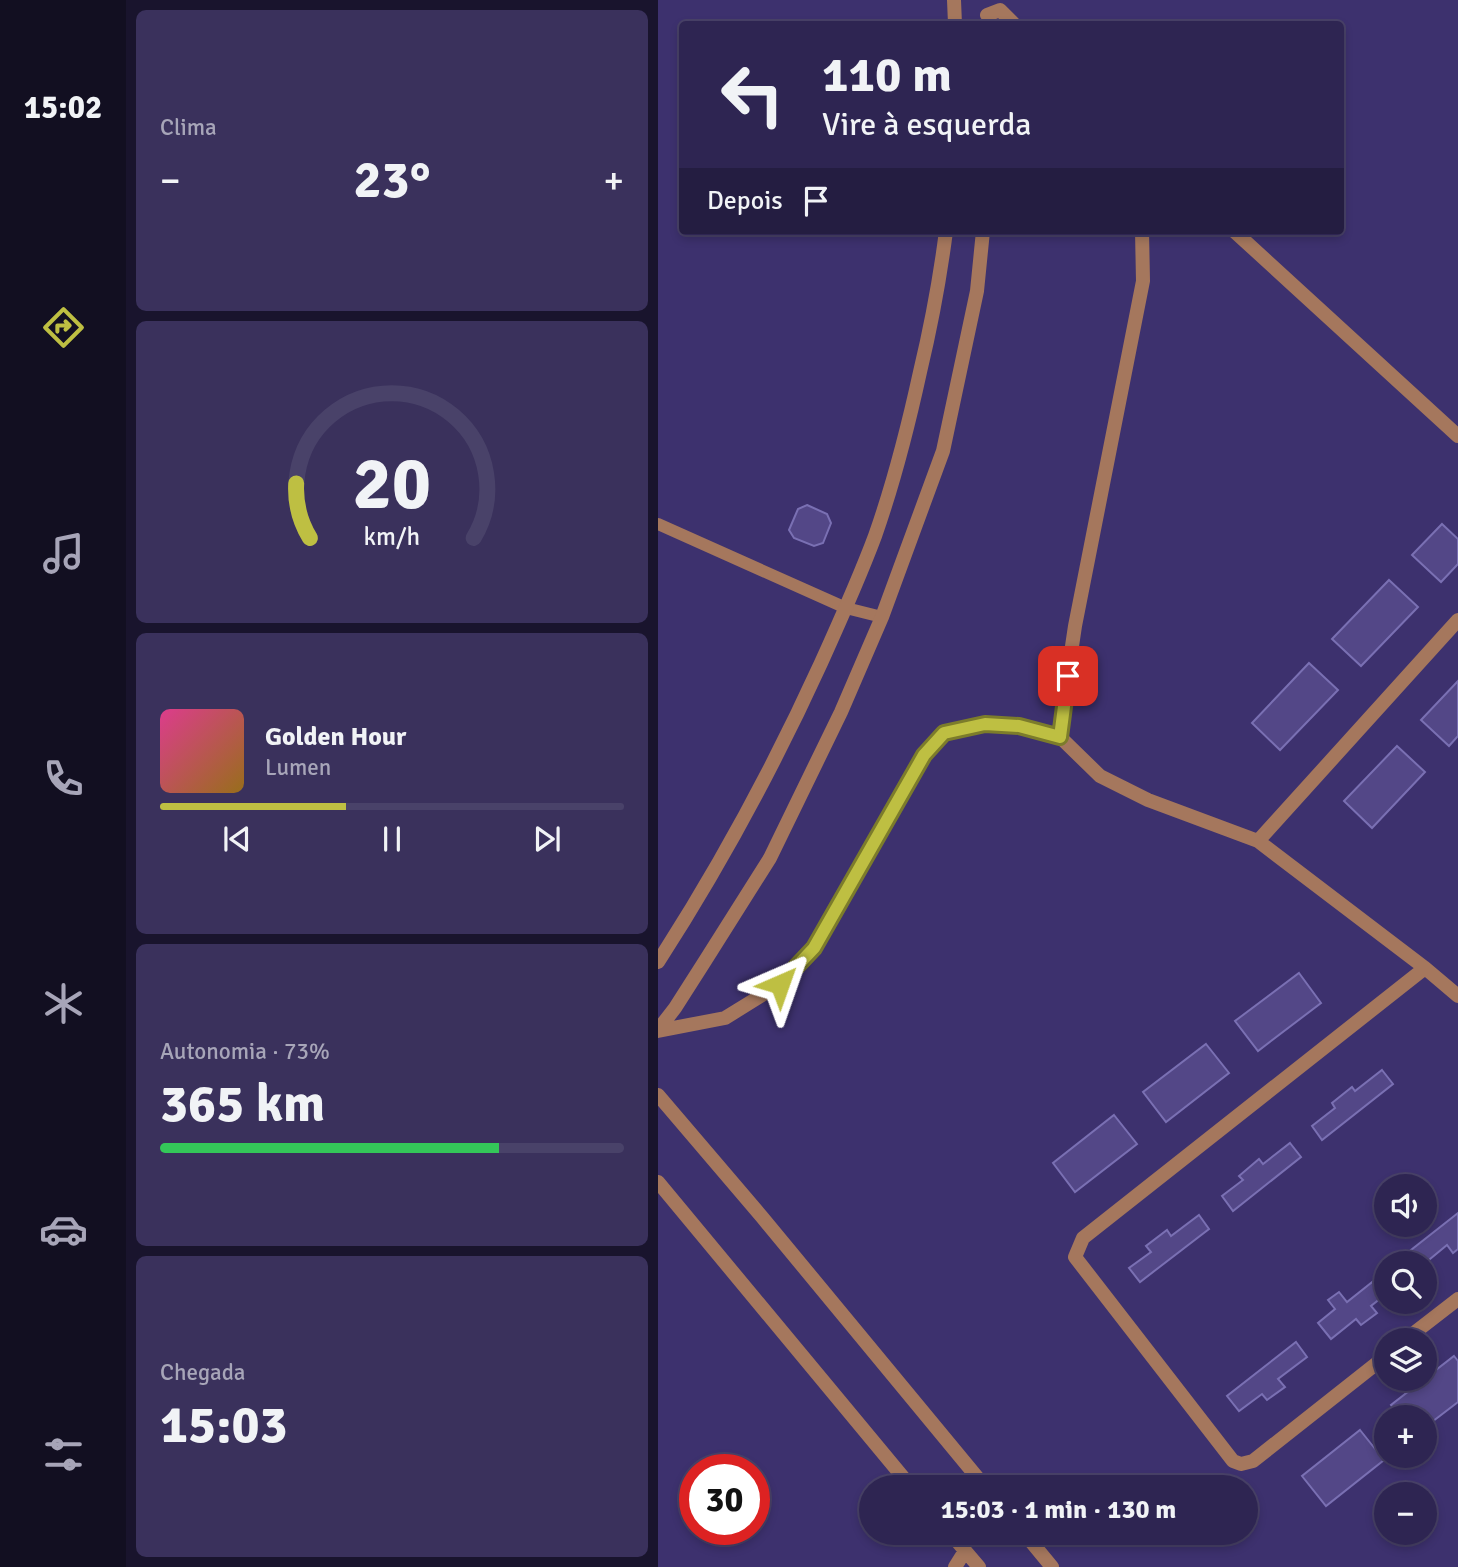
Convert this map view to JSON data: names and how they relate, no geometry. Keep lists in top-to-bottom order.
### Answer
{
  "page": {
    "tabs": "15:02",
    "tile": [
      "Clima",
      ["Autonomia · 73%", "365 km"],
      ["Chegada", "15:03"]
    ],
    "turn": ["110 m", "Vire à esquerda"],
    "heat": ["−", "23°", "+"],
    "then": "Depois",
    "song": ["Golden Hour", "Lumen"],
    "map_buttons": ["+", "−"],
    "limit": "30",
    "trip": "15:03 · 1 min · 130 m",
    "gauge": ["20", "km/h"]
  }
}
